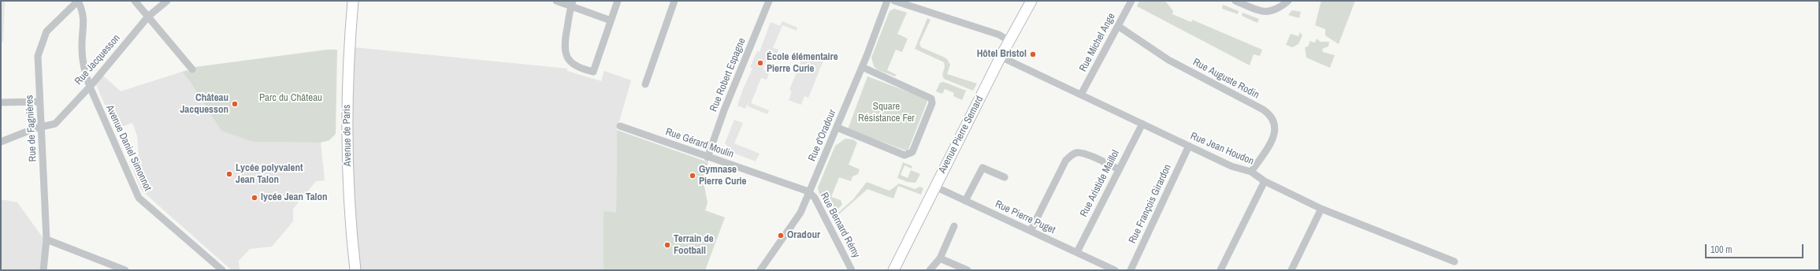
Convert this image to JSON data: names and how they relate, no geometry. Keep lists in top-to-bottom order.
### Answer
{
  "streets": {
    "main road": ["Avenue Pierre Semard", "Avenue de Paris"],
    "street": [
      "Rue Michel Ange",
      "Rue Jacquesson",
      "Rue Robert Espagne",
      "Rue Auguste Rodin",
      "Rue de Fagnières",
      "Rue d'Oradour",
      "Rue Gérard Moulin",
      "Avenue Daniel Simonnot",
      "Rue Jean Houdon",
      "Rue Aristide Maillol",
      "Rue François Girardon",
      "Rue Pierre Puget",
      "Rue Bernard Rémy"
    ]
  },
  "crossings": [
    ["Rue Michel Ange", "Rue Auguste Rodin"],
    ["Rue Michel Ange", "Rue Jean Houdon"],
    ["Rue Jacquesson", "Rue de Fagnières"],
    ["Rue Jacquesson", "Avenue Daniel Simonnot"],
    ["Rue Robert Espagne", "Rue Gérard Moulin"],
    ["Rue Auguste Rodin", "Rue Jean Houdon"],
    ["Rue de Fagnières", "Avenue Daniel Simonnot"],
    ["Avenue Pierre Semard", "Rue Jean Houdon"],
    ["Avenue Pierre Semard", "Rue Pierre Puget"],
    ["Rue d'Oradour", "Rue Gérard Moulin"],
    ["Rue d'Oradour", "Rue Bernard Rémy"],
    ["Rue Gérard Moulin", "Rue Bernard Rémy"],
    ["Rue Jean Houdon", "Rue Aristide Maillol"],
    ["Rue Jean Houdon", "Rue François Girardon"],
    ["Rue Aristide Maillol", "Rue Pierre Puget"]
  ],
  "parks": ["Parc du Château", "Square Résistance Fer"],
  "places": [
    "Hôtel Bristol",
    "École élémentaire Pierre Curie",
    "Château Jacquesson",
    "Lycée polyvalent Jean Talon",
    "Gymnase Pierre Curie",
    "lycée Jean Talon",
    "Oradour",
    "Terrain de Football"
  ],
  "scale_bar": "100 m"
}
